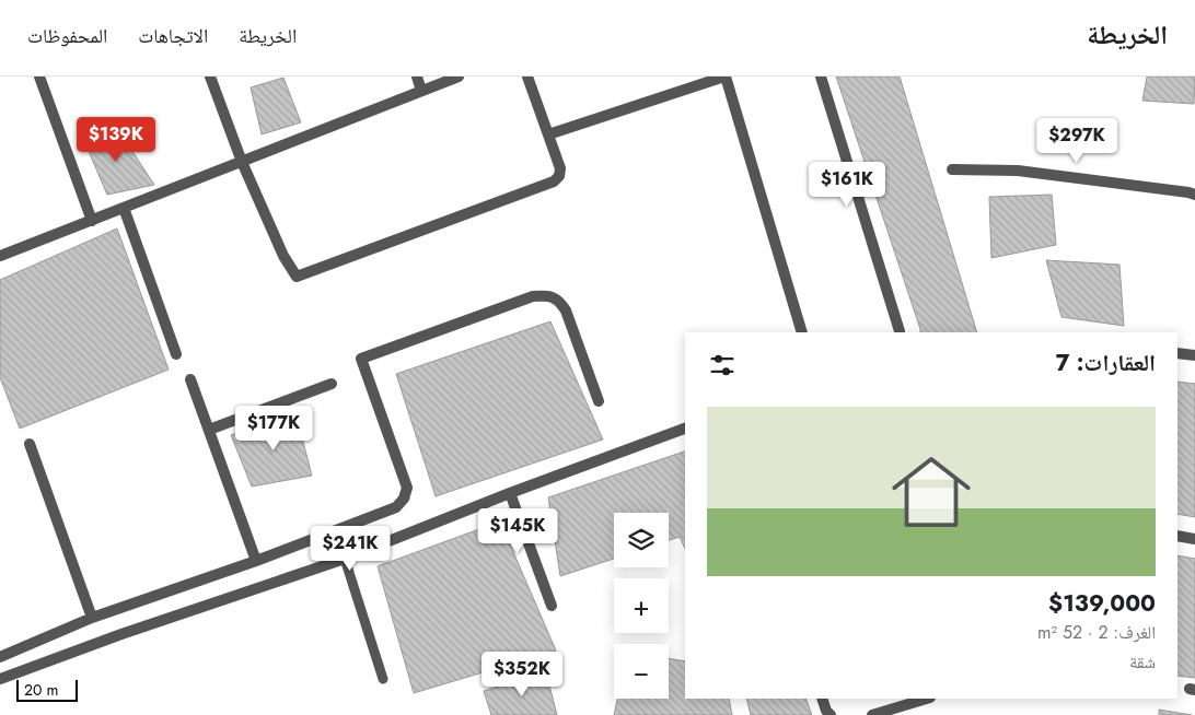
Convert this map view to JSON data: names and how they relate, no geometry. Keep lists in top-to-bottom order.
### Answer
{
  "scale_bar": "20 m",
  "page": {
    "header": "الخريطة",
    "nav": ["الخريطة", "الاتجاهات", "المحفوظات"],
    "price": [
      "$139K",
      "$297K",
      "$161K",
      "$177K",
      "$145K",
      "$241K",
      "$352K"
    ],
    "heading": "العقارات: 7",
    "list": [
      {
        "name": "$139,000",
        "note": "الغرف: 2 · 52 m² · شقة"
      }
    ],
    "map_buttons": ["+", "−"],
    "scale": "20 m"
  }
}
